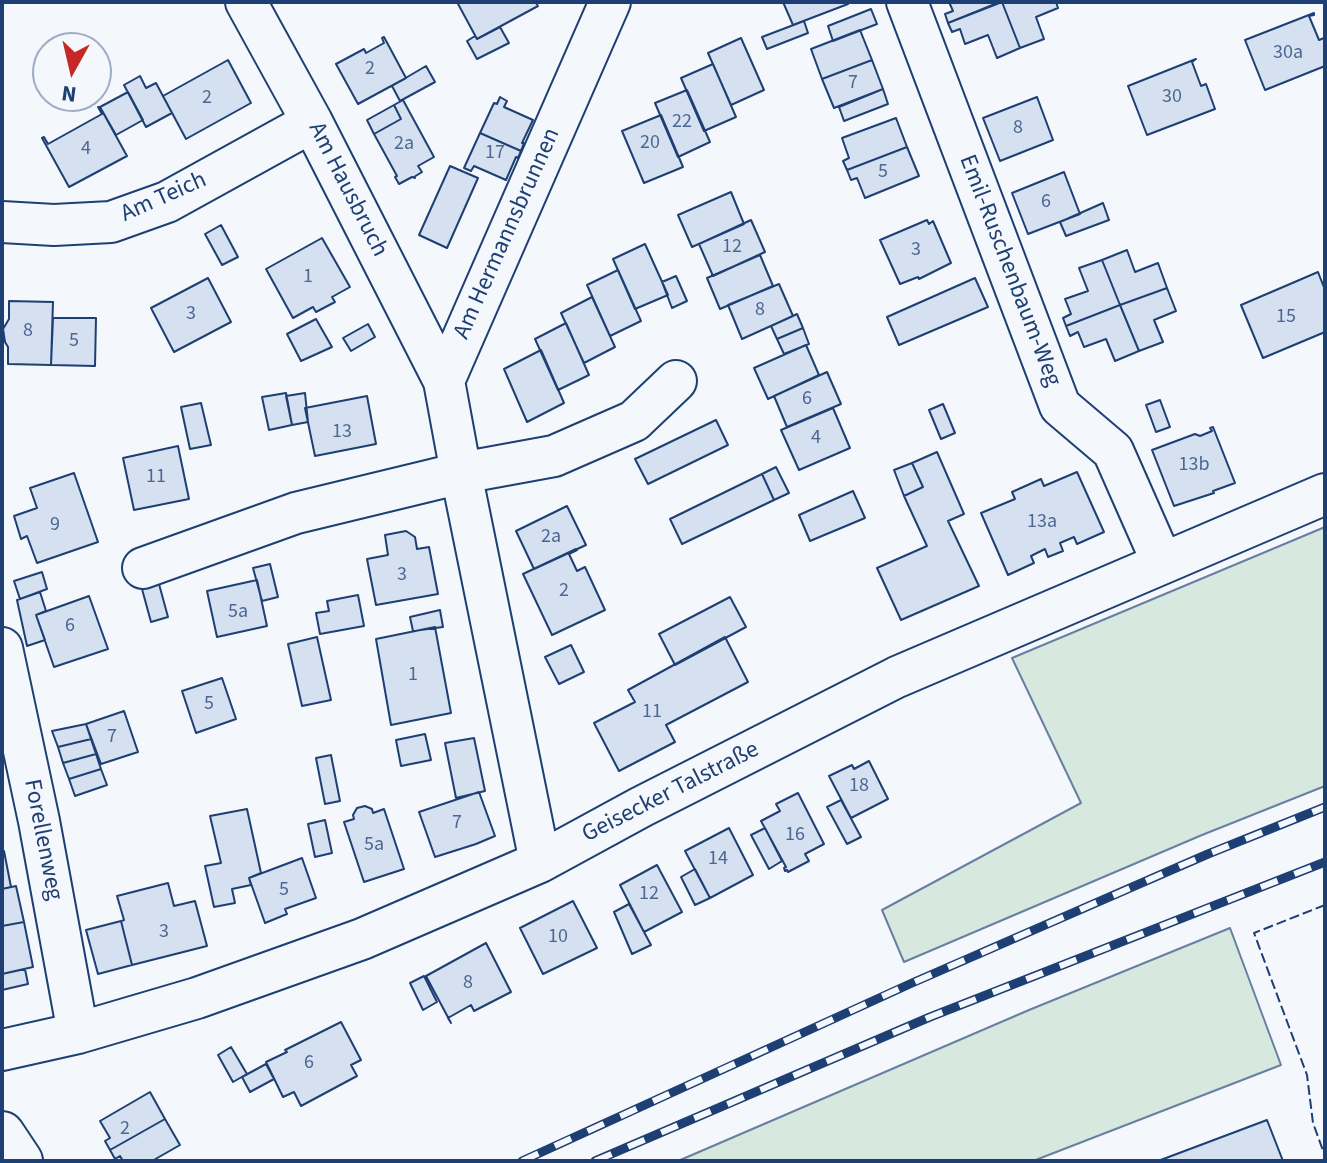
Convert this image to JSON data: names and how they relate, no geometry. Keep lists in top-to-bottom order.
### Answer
{
  "streets": {
    "street": [
      "Am Hausbruch",
      "Am Teich",
      "Am Hermannsbrunnen",
      "Emil-Ruschenbaum-Weg",
      "Geisecker Talstraße",
      "Forellenweg"
    ]
  },
  "crossings": [
    ["Am Hausbruch", "Am Teich"],
    ["Am Hausbruch", "Am Hermannsbrunnen"],
    ["Emil-Ruschenbaum-Weg", "Geisecker Talstraße"],
    ["Geisecker Talstraße", "Forellenweg"]
  ],
  "house_numbers": [
    "30a",
    "2",
    "7",
    "30",
    "2",
    "22",
    "8",
    "20",
    "2a",
    "4",
    "17",
    "5",
    "6",
    "12",
    "3",
    "1",
    "8",
    "3",
    "15",
    "8",
    "5",
    "6",
    "13",
    "4",
    "13b",
    "11",
    "13a",
    "9",
    "2a",
    "3",
    "2",
    "5a",
    "6",
    "1",
    "5",
    "11",
    "7",
    "18",
    "7",
    "16",
    "5a",
    "14",
    "5",
    "12",
    "3",
    "10",
    "8",
    "6",
    "2"
  ],
  "north": "bottom"
}
